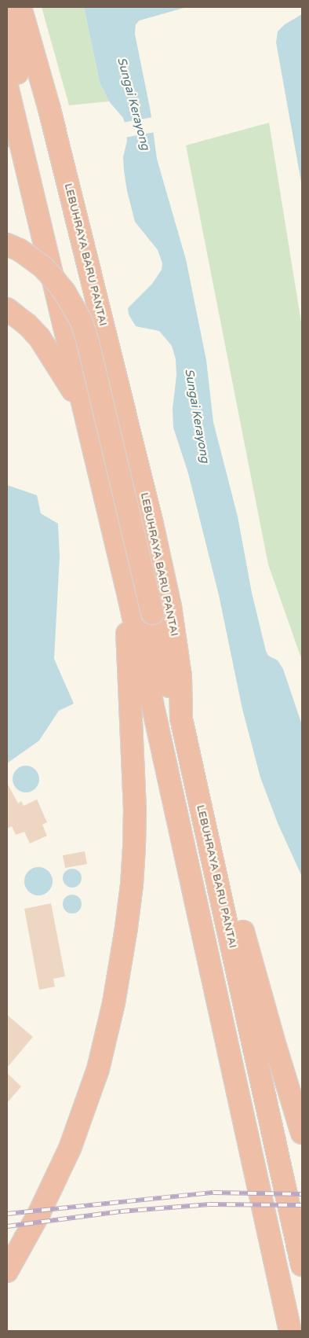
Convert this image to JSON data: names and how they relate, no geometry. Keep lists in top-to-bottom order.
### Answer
{
  "streets": {
    "highway": ["LEBUHRAYA BARU PANTAI"]
  },
  "water": ["Sungai Kerayong"]
}
